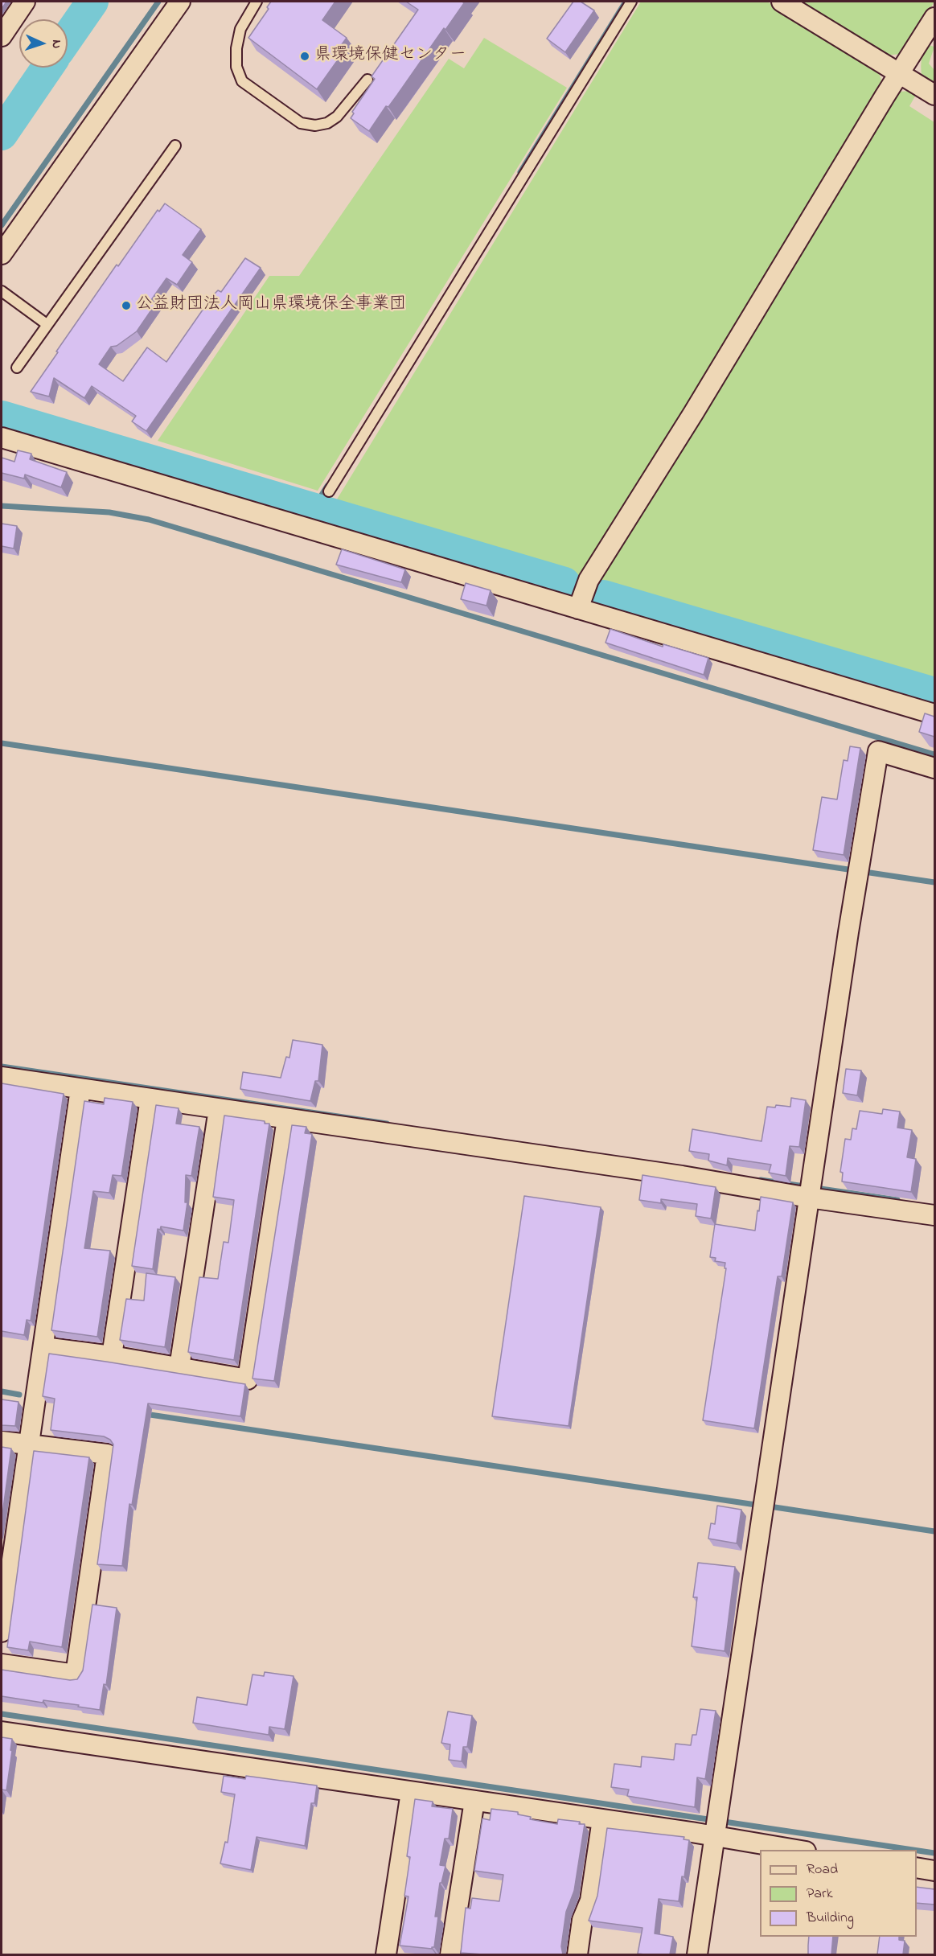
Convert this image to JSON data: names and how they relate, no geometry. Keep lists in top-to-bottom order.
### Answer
{
  "places": ["県環境保健センター", "公益財団法人岡山県環境保全事業団"],
  "legend": ["Road", "Park", "Building"],
  "north": "right"
}
